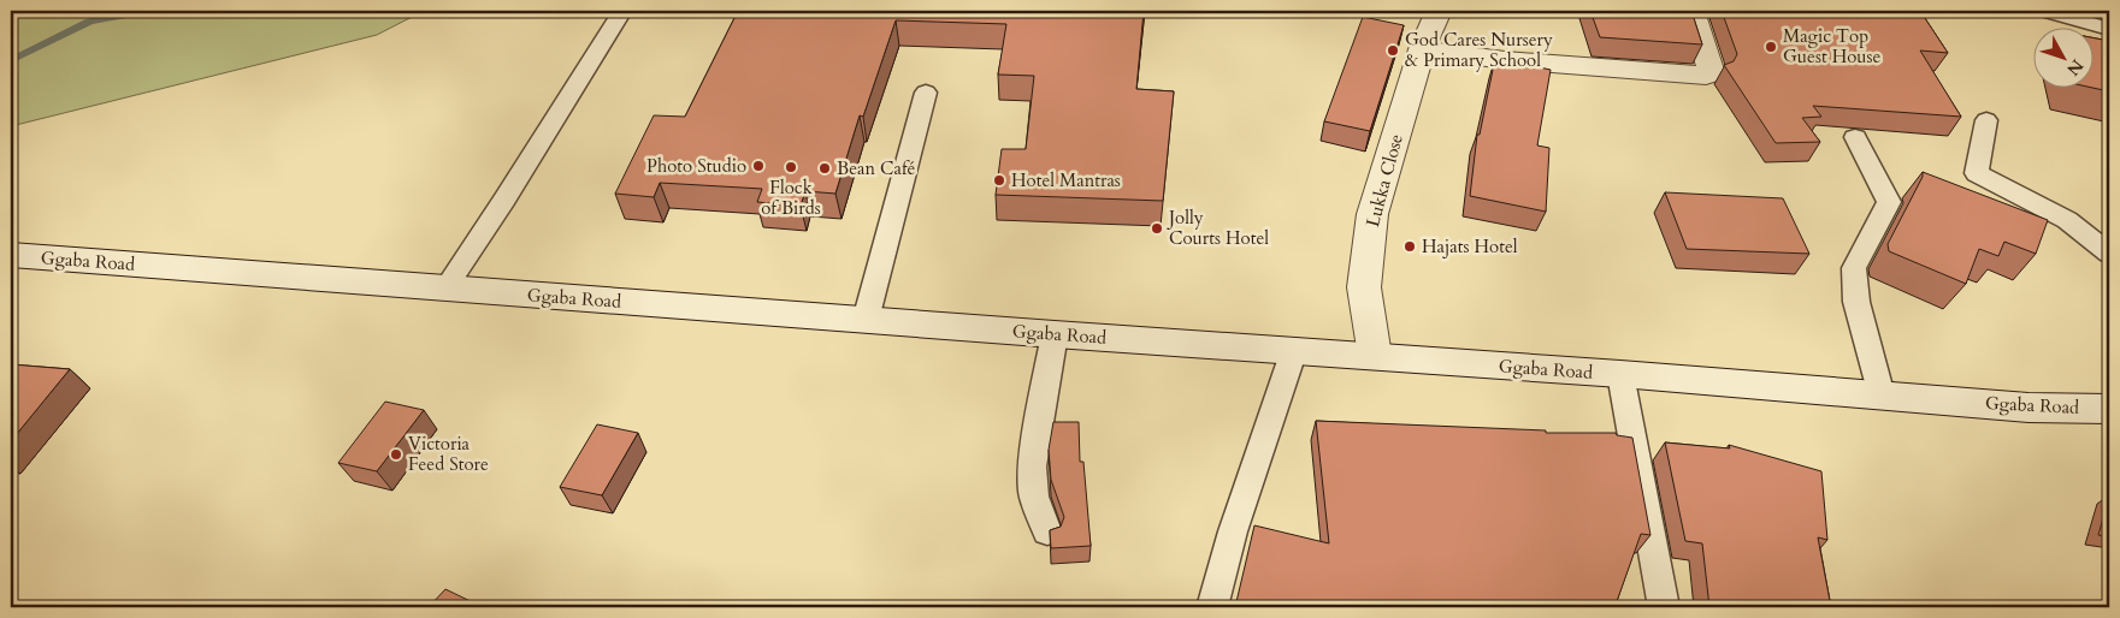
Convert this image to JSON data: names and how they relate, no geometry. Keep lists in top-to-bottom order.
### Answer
{
  "streets": {
    "main road": ["Lukka Close", "Ggaba Road"]
  },
  "crossings": [
    ["Lukka Close", "Ggaba Road"]
  ],
  "places": [
    "Magic Top Guest House",
    "God Cares Nursery & Primary School",
    "Photo Studio",
    "Flock of Birds",
    "Bean Café",
    "Hotel Mantras",
    "Jolly Courts Hotel",
    "Hajats Hotel",
    "Victoria Feed Store"
  ],
  "north": "bottom right"
}
